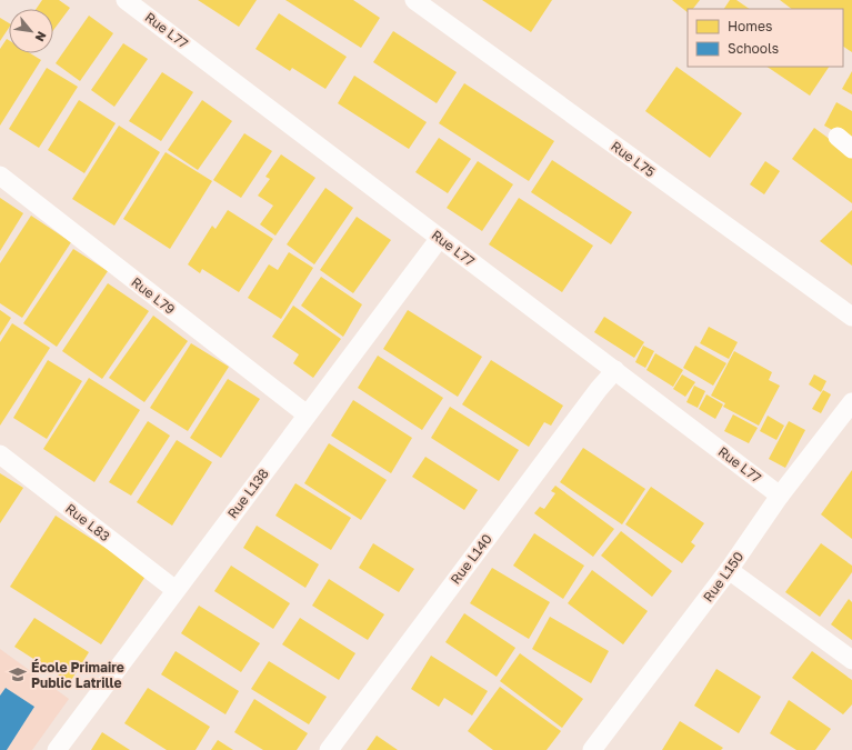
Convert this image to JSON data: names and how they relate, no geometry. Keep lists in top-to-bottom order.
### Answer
{
  "streets": {
    "street": [
      "Rue L77",
      "Rue L75",
      "Rue L79",
      "Rue L138",
      "Rue L83",
      "Rue L140",
      "Rue L150"
    ]
  },
  "crossings": [
    ["Rue L77", "Rue L138"],
    ["Rue L77", "Rue L140"],
    ["Rue L77", "Rue L150"],
    ["Rue L79", "Rue L138"],
    ["Rue L138", "Rue L83"]
  ],
  "places": {
    "school or university": ["École Primaire Public Latrille"]
  },
  "legend": ["Homes", "Schools"],
  "north": "bottom right"
}
